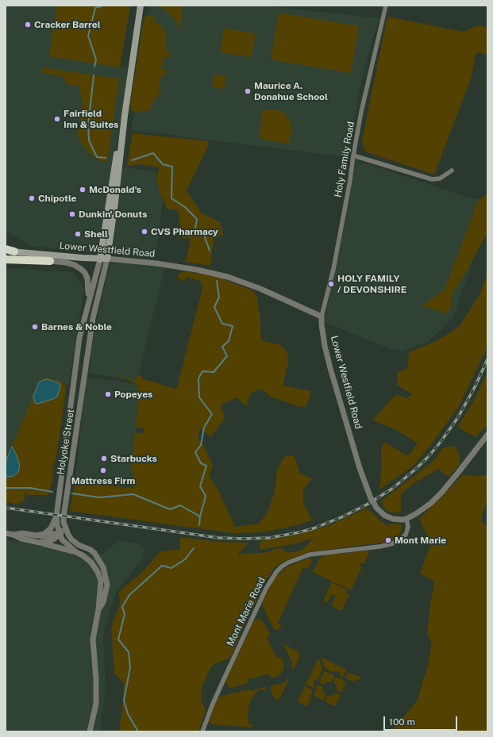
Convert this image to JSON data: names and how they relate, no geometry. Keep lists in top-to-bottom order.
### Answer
{
  "streets": {
    "main road": ["Lower Westfield Road"],
    "street": ["Holy Family Road", "Holyoke Street", "Mont Marie Road"]
  },
  "crossings": [
    ["Holy Family Road", "Lower Westfield Road"],
    ["Lower Westfield Road", "Holyoke Street"],
    ["Lower Westfield Road", "Mont Marie Road"]
  ],
  "places": [
    "Cracker Barrel",
    "Maurice A. Donahue School",
    "Fairfield Inn & Suites",
    "McDonald's",
    "Chipotle",
    "Dunkin' Donuts",
    "CVS Pharmacy",
    "Shell",
    "HOLY FAMILY / DEVONSHIRE",
    "Barnes & Noble",
    "Popeyes",
    "Starbucks",
    "Mattress Firm",
    "Mont Marie"
  ],
  "scale_bar": "100 m"
}
